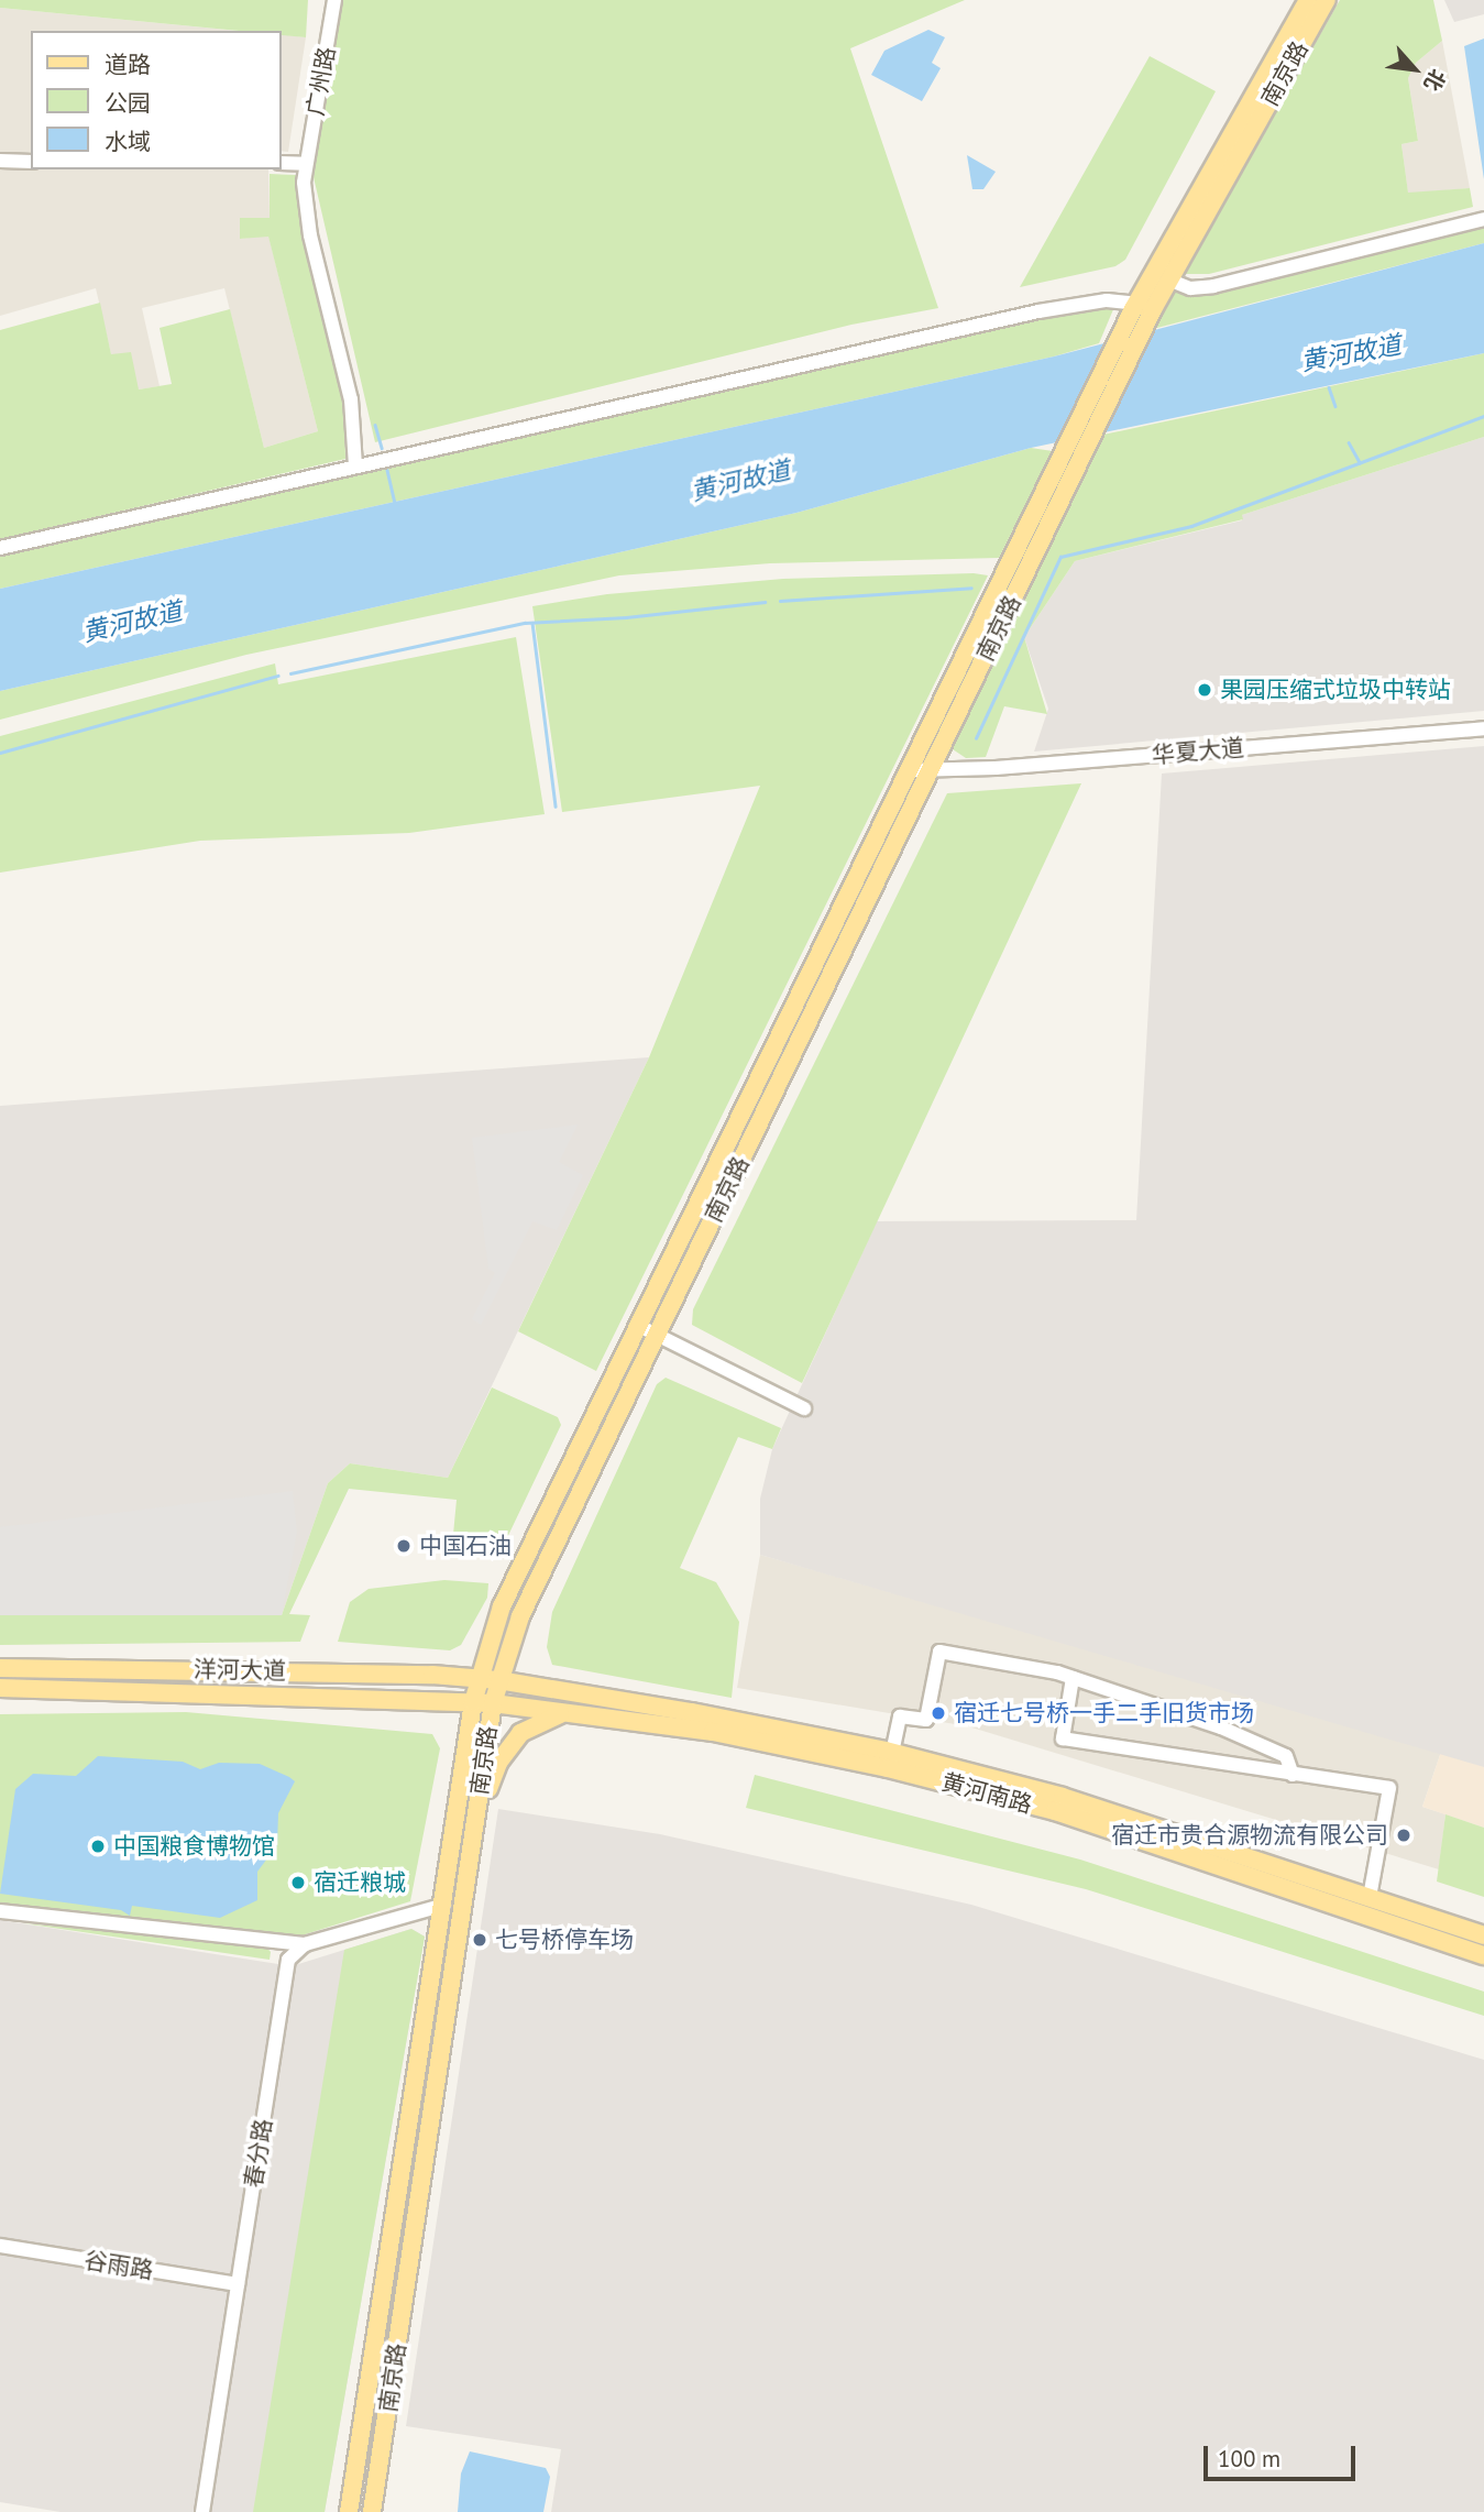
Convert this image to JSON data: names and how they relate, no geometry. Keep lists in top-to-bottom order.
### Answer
{
  "streets": {
    "main road": ["南京路", "洋河大道", "黄河南路"],
    "street": [
      "广州路",
      "华夏大道",
      "春分路",
      "谷雨路"
    ]
  },
  "crossings": [
    ["南京路", "华夏大道"],
    ["南京路", "洋河大道"],
    ["南京路", "黄河南路"],
    ["洋河大道", "黄河南路"],
    ["春分路", "谷雨路"]
  ],
  "water": ["黄河故道"],
  "places": [
    "果园压缩式垃圾中转站",
    "中国石油",
    "宿迁七号桥一手二手旧货市场",
    "宿迁市贵合源物流有限公司",
    "中国粮食博物馆",
    "宿迁粮城",
    "七号桥停车场"
  ],
  "legend": ["道路", "公园", "水域"],
  "scale_bar": "100 m",
  "north": "bottom right"
}
